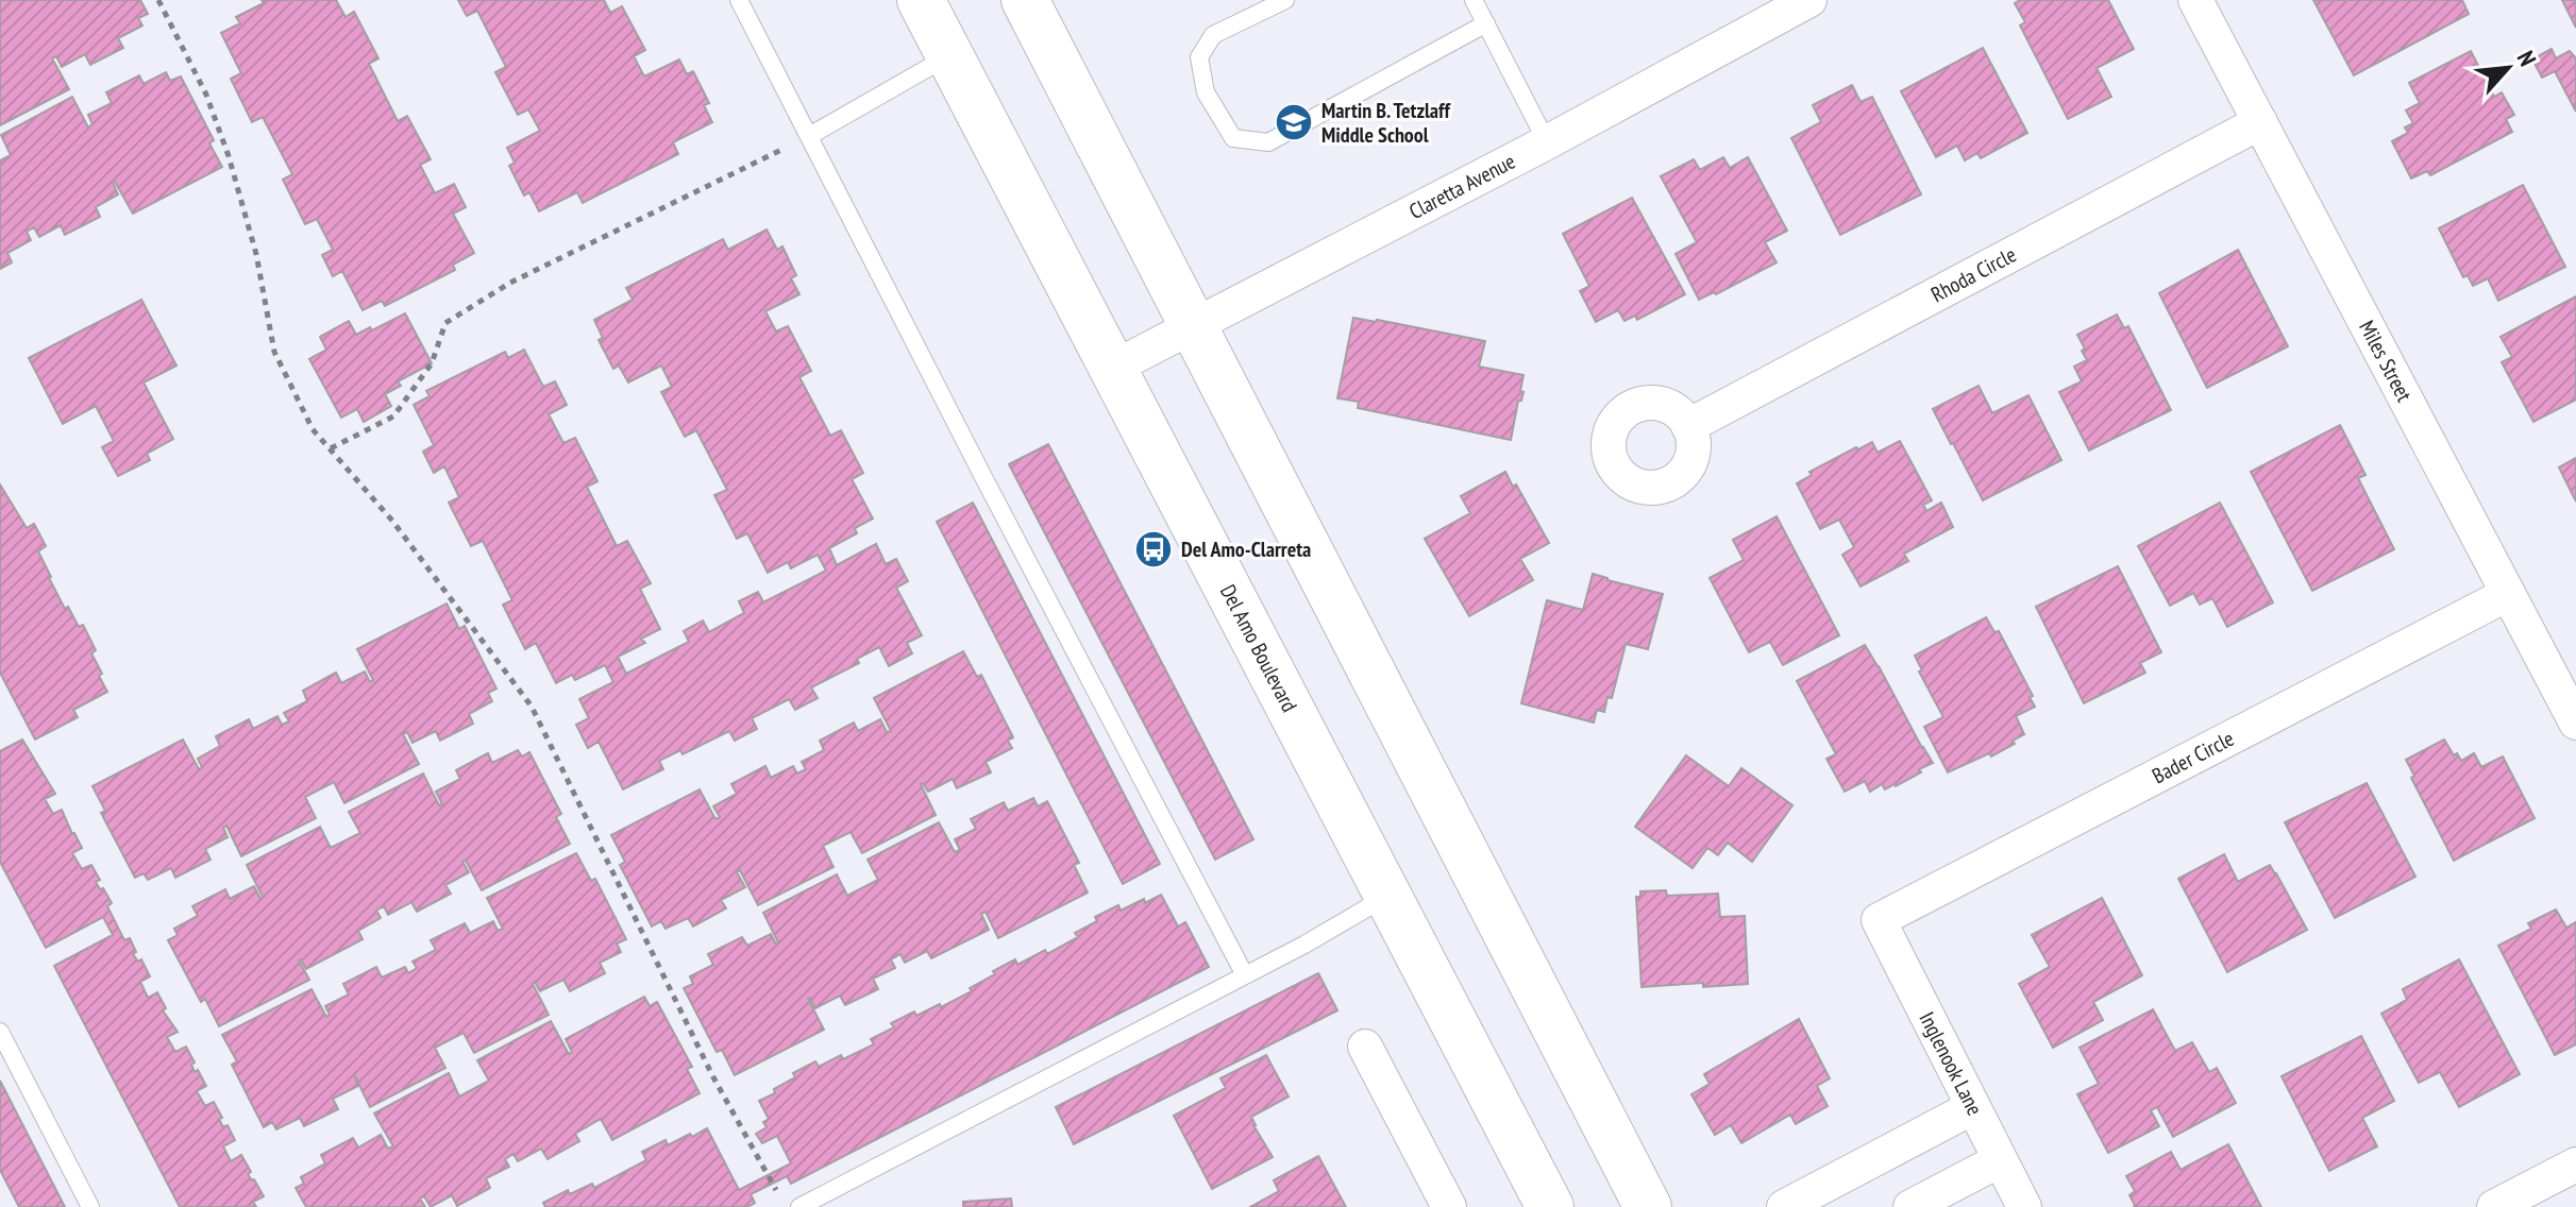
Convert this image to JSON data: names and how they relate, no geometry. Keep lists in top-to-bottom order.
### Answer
{
  "streets": {
    "main road": ["Del Amo Boulevard"],
    "street": [
      "Claretta Avenue",
      "Rhoda Circle",
      "Miles Street",
      "Bader Circle",
      "Inglenook Lane"
    ]
  },
  "crossings": [
    ["Claretta Avenue", "Del Amo Boulevard"],
    ["Rhoda Circle", "Miles Street"],
    ["Miles Street", "Bader Circle"],
    ["Bader Circle", "Inglenook Lane"]
  ],
  "places": {
    "school or university": ["Martin B. Tetzlaff Middle School"],
    "bus stop": ["Del Amo-Clarreta"]
  },
  "north": "top right"
}
